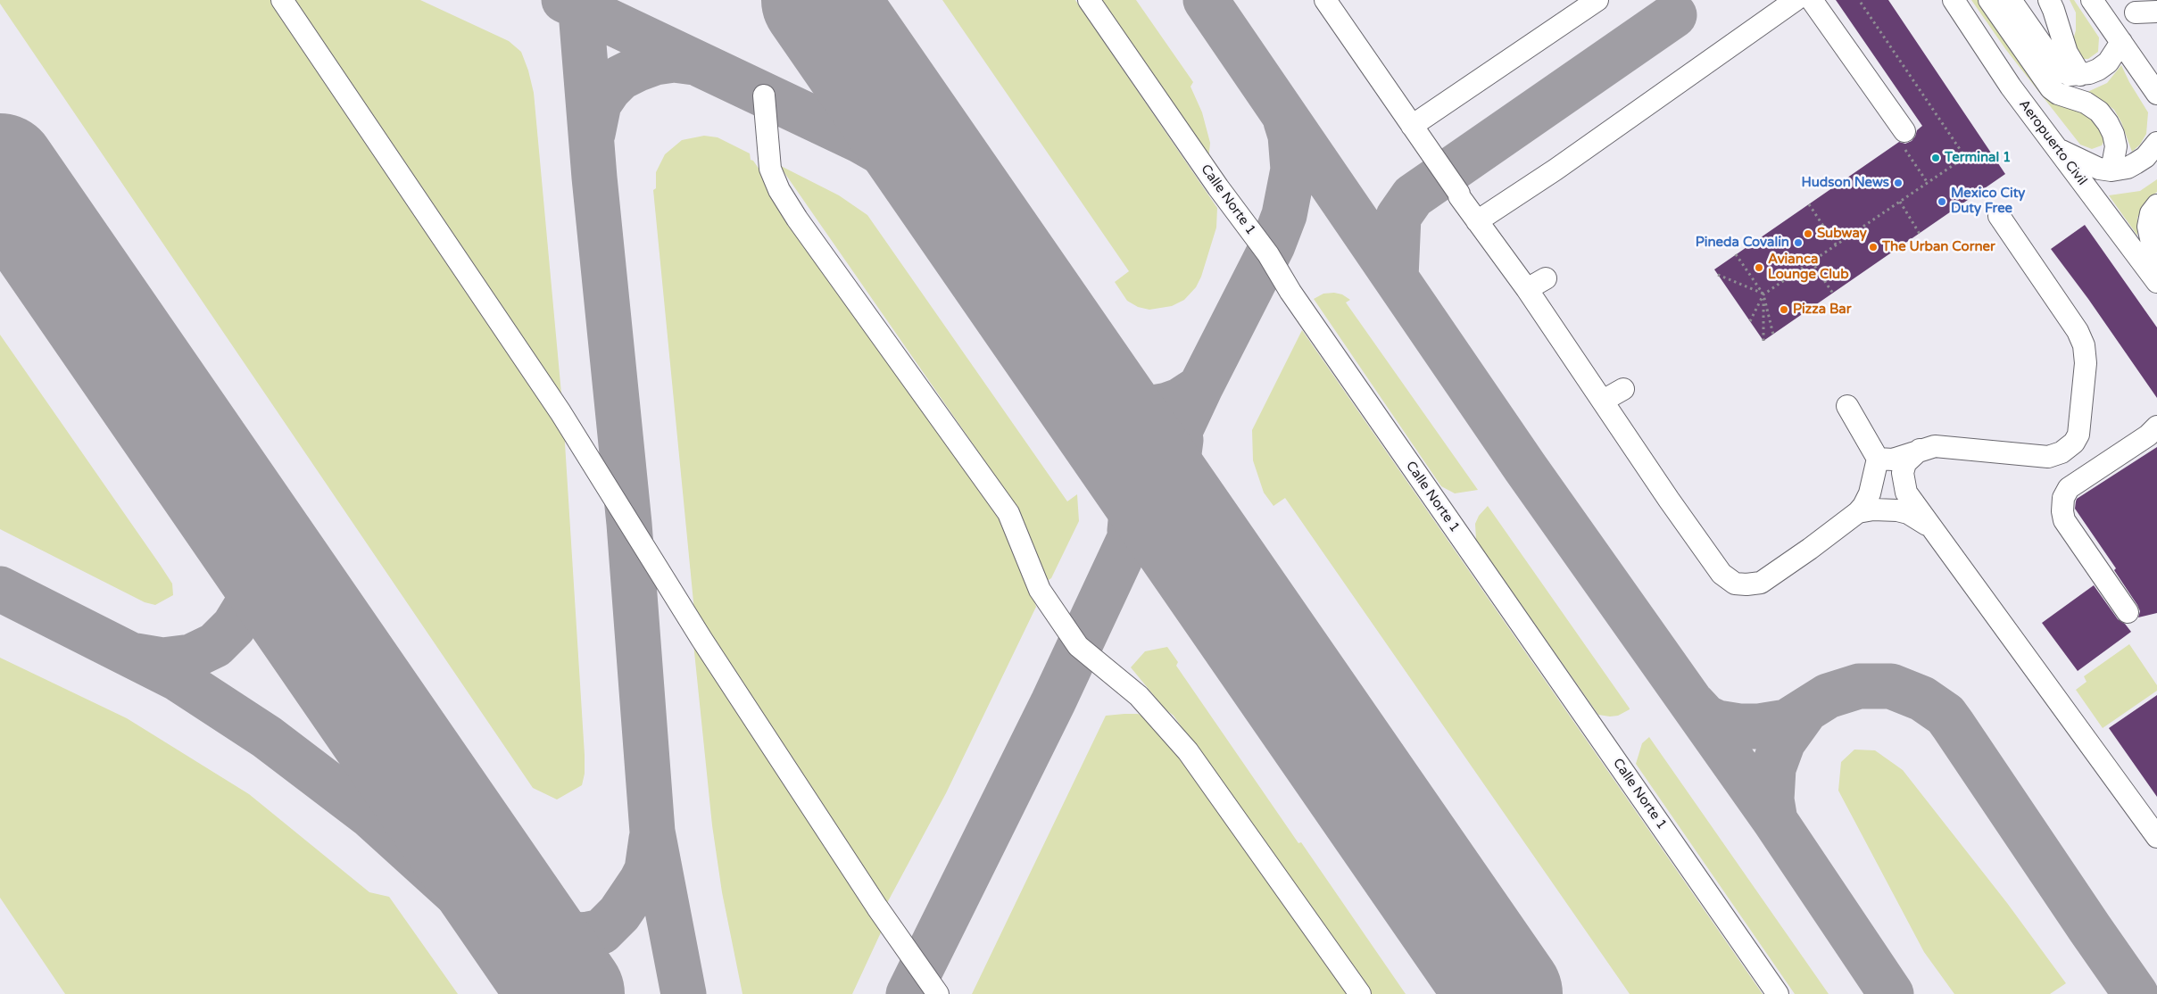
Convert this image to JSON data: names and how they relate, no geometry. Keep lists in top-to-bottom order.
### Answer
{
  "streets": {
    "street": ["Aeropuerto Civil", "Calle Norte 1"]
  },
  "places": [
    "Terminal 1",
    "Hudson News",
    "Mexico City Duty Free",
    "Subway",
    "Pineda Covalin",
    "The Urban Corner",
    "Avianca Lounge Club",
    "Pizza Bar"
  ]
}
